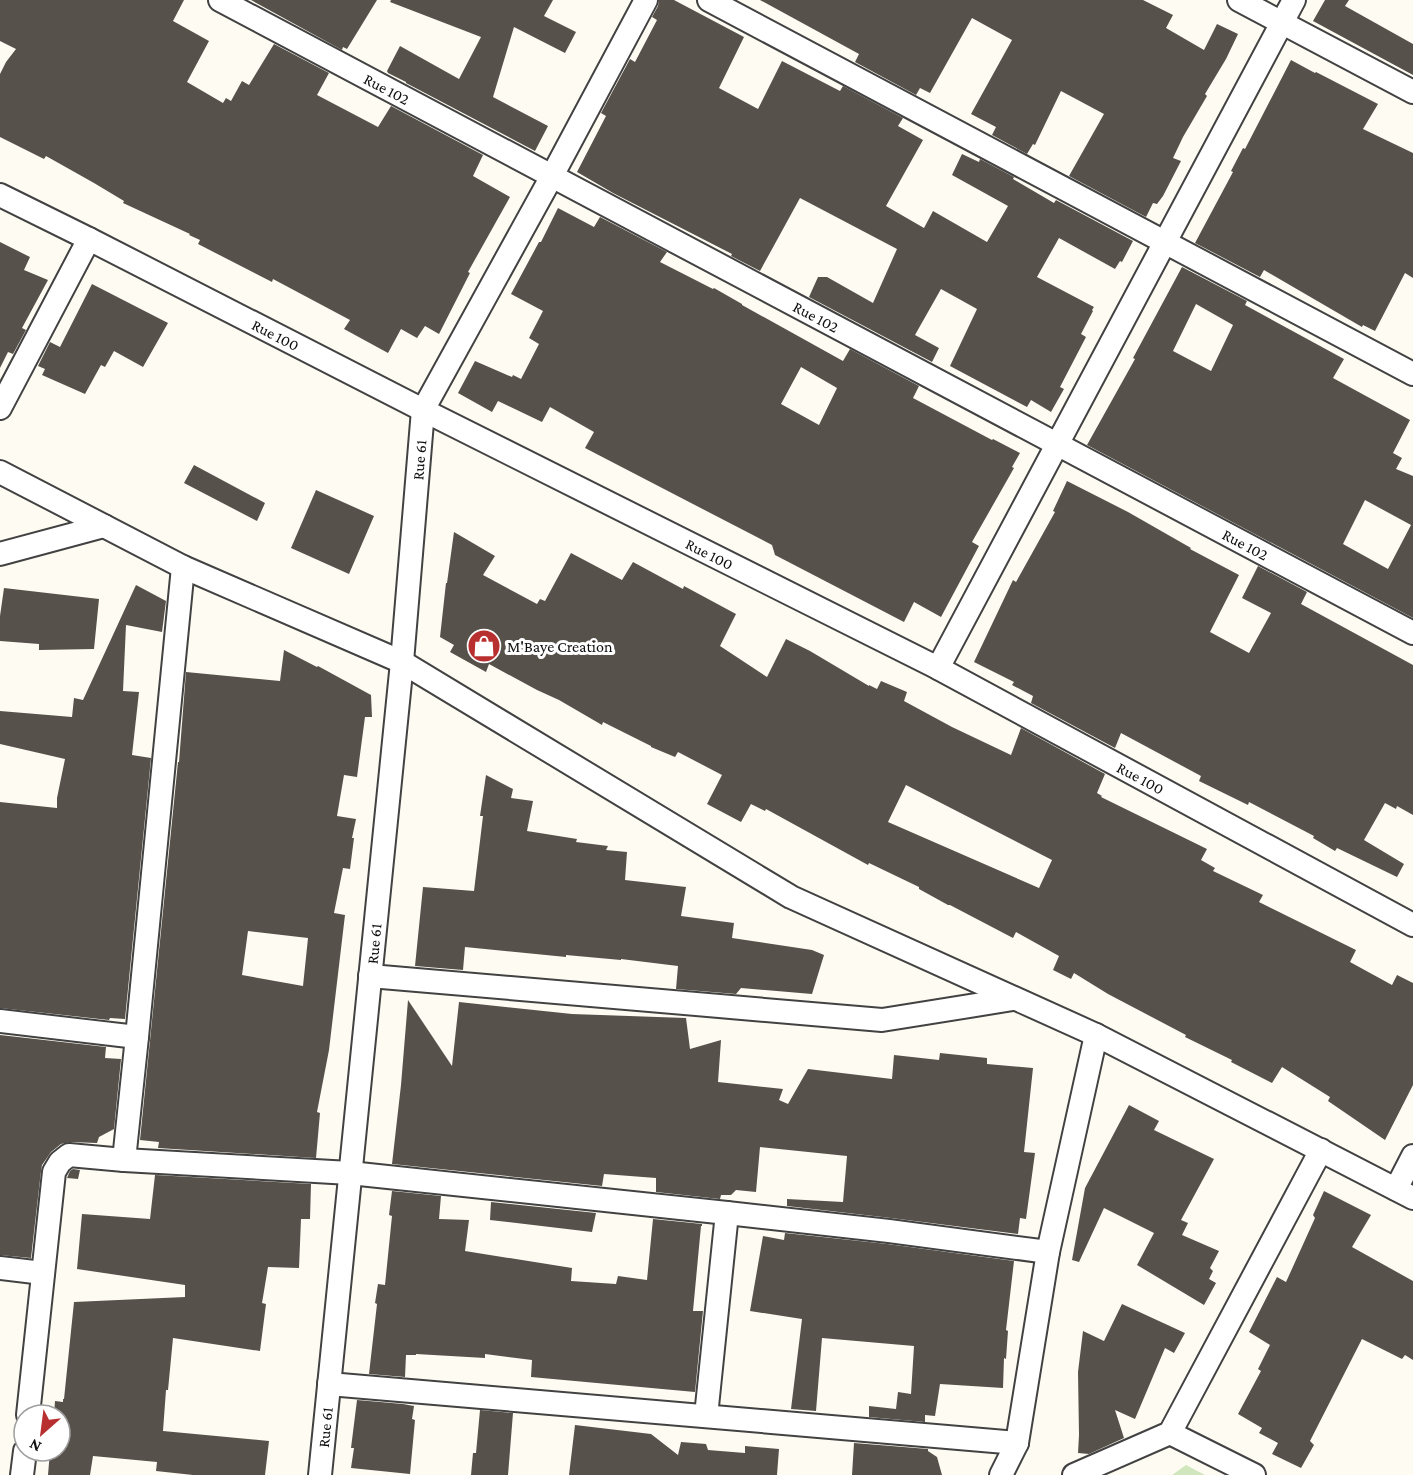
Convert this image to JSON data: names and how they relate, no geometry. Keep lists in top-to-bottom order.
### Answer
{
  "streets": {
    "street": ["Rue 102", "Rue 100", "Rue 61"]
  },
  "crossings": [
    ["Rue 100", "Rue 61"]
  ],
  "places": {
    "shop": ["M'Baye Creation"]
  },
  "north": "bottom left"
}
